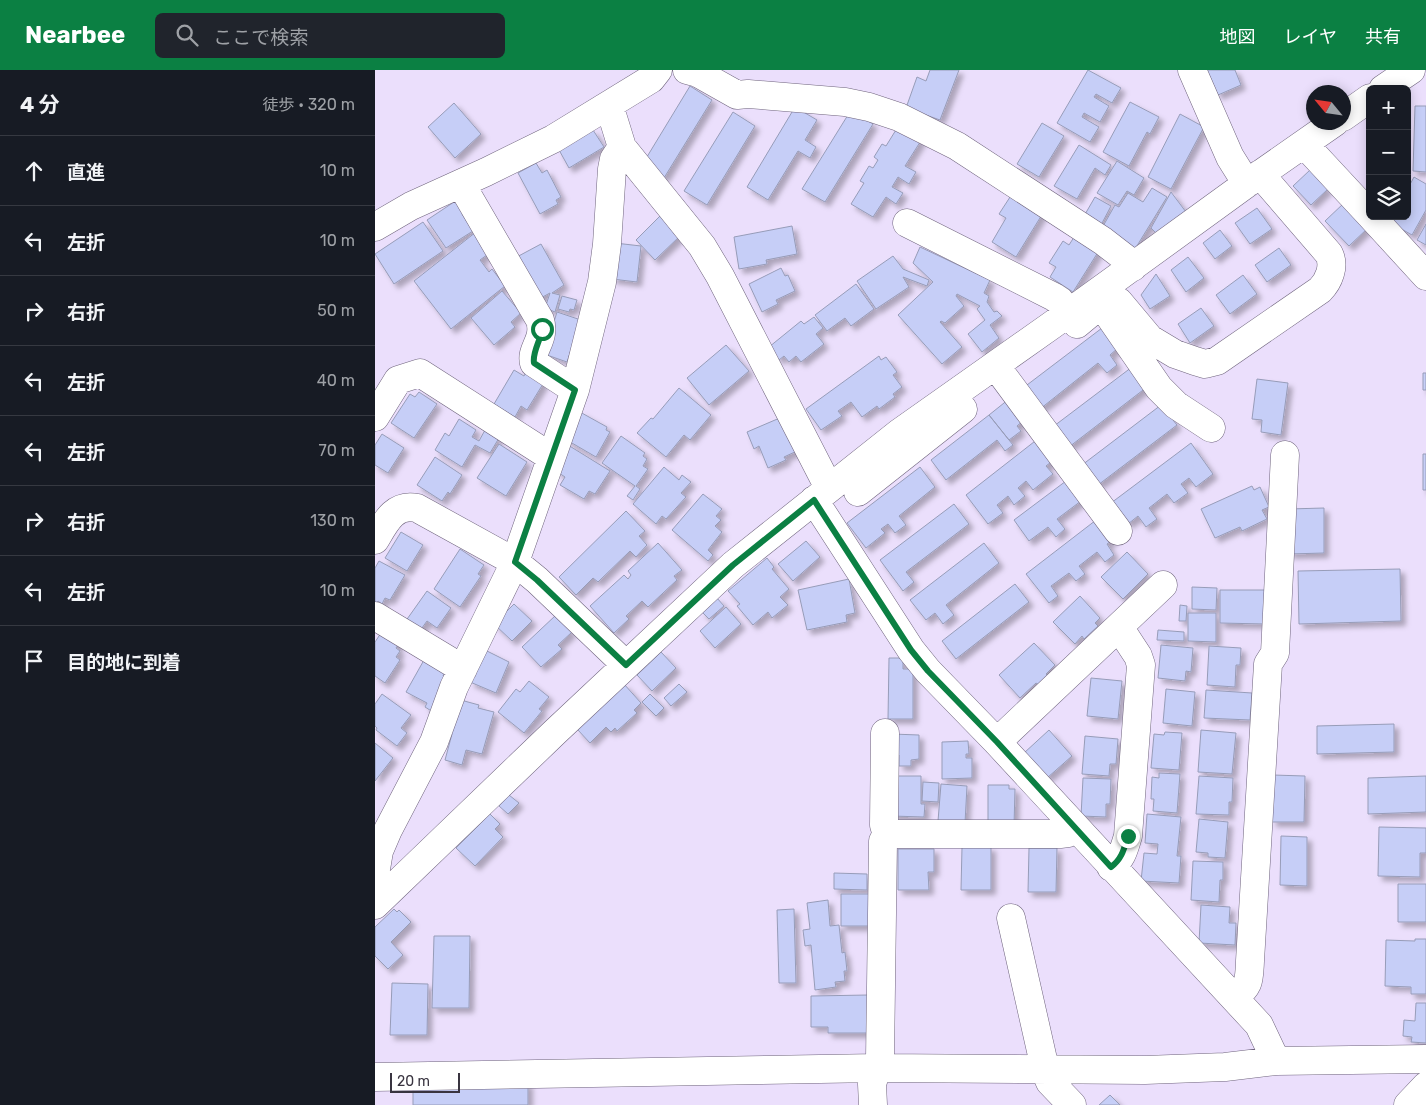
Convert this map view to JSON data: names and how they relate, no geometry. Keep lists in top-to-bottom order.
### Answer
{
  "scale_bar": "20 m",
  "north": "top left",
  "page": {
    "header": "Nearbee",
    "search": "ここで検索",
    "nav": ["地図", "レイヤ", "共有"],
    "heading": ["4 分", "徒歩 · 320 m"],
    "map_buttons": ["+", "−"],
    "list": [
      ["直進", "10 m"],
      ["左折", "10 m"],
      ["右折", "50 m"],
      ["左折", "40 m"],
      ["左折", "70 m"],
      ["右折", "130 m"],
      ["左折", "10 m"],
      "目的地に到着"
    ],
    "scale": "20 m"
  }
}
